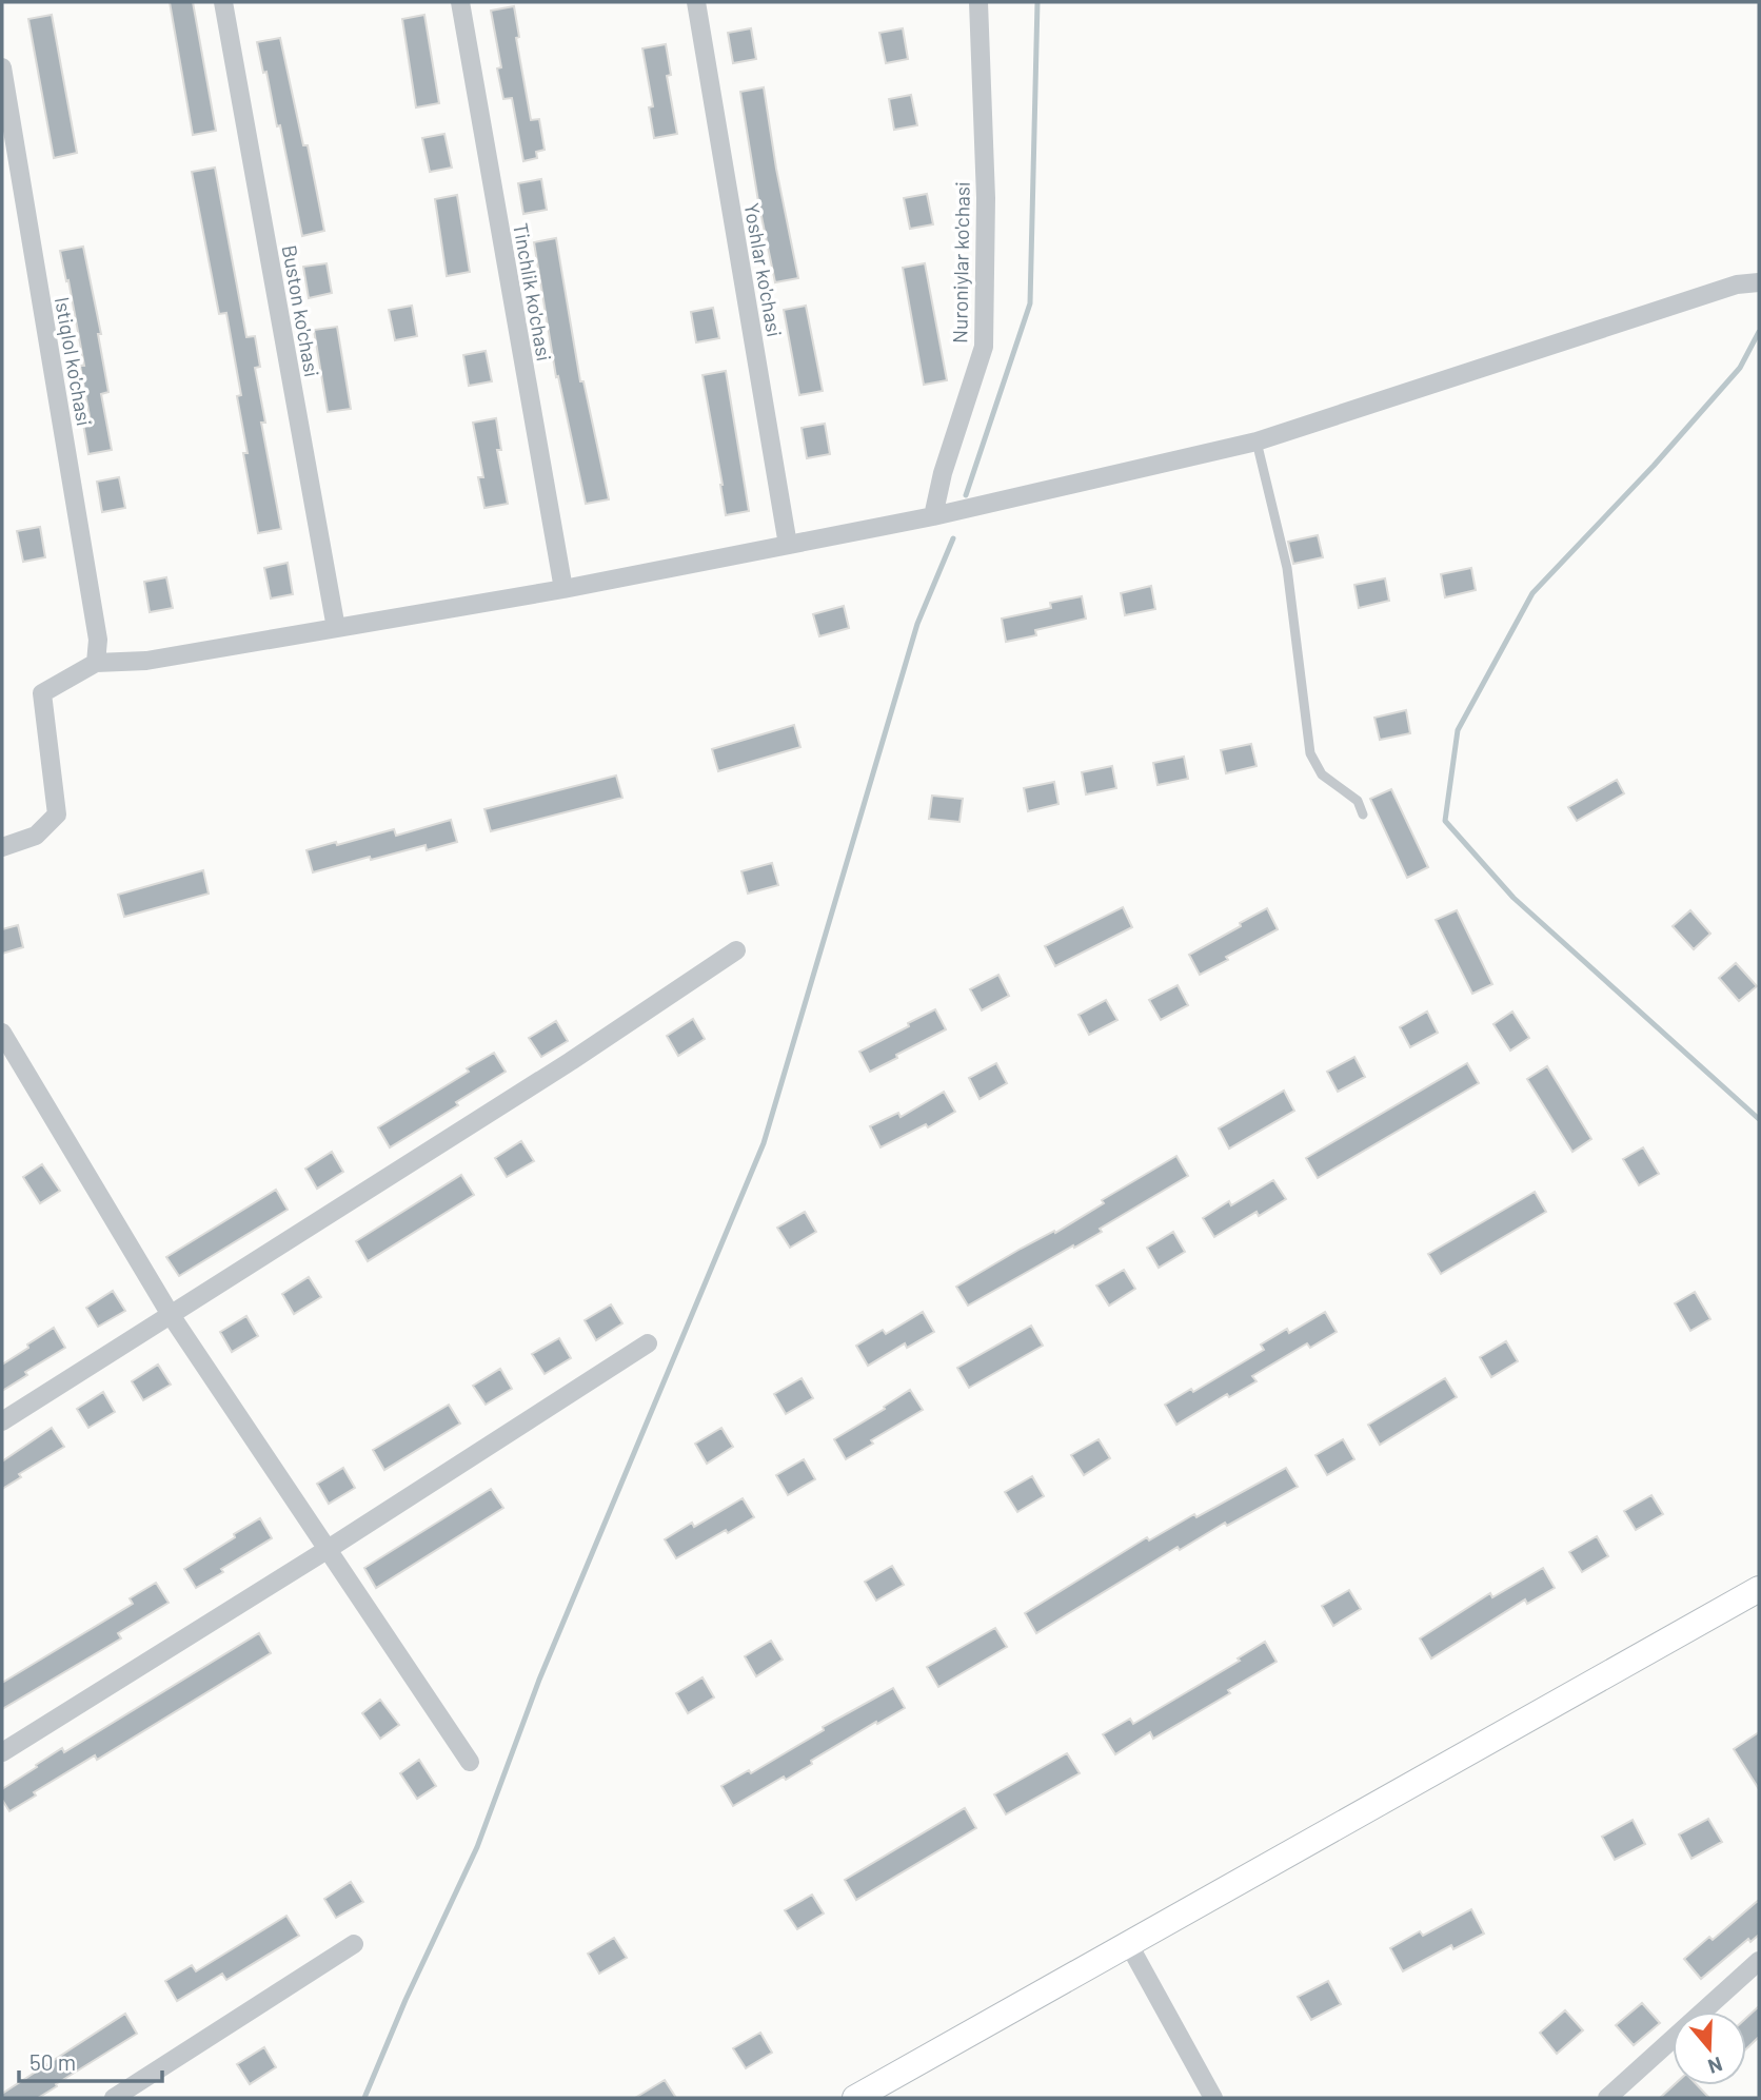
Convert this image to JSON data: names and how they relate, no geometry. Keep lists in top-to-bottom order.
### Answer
{
  "streets": {
    "street": [
      "Nuroniylar ko'chasi",
      "Yoshlar ko'chasi",
      "Tinchlik ko'chasi",
      "Buston ko'chasi",
      "Istiqlol ko'chasi"
    ]
  },
  "scale_bar": "50 m",
  "north": "bottom"
}
